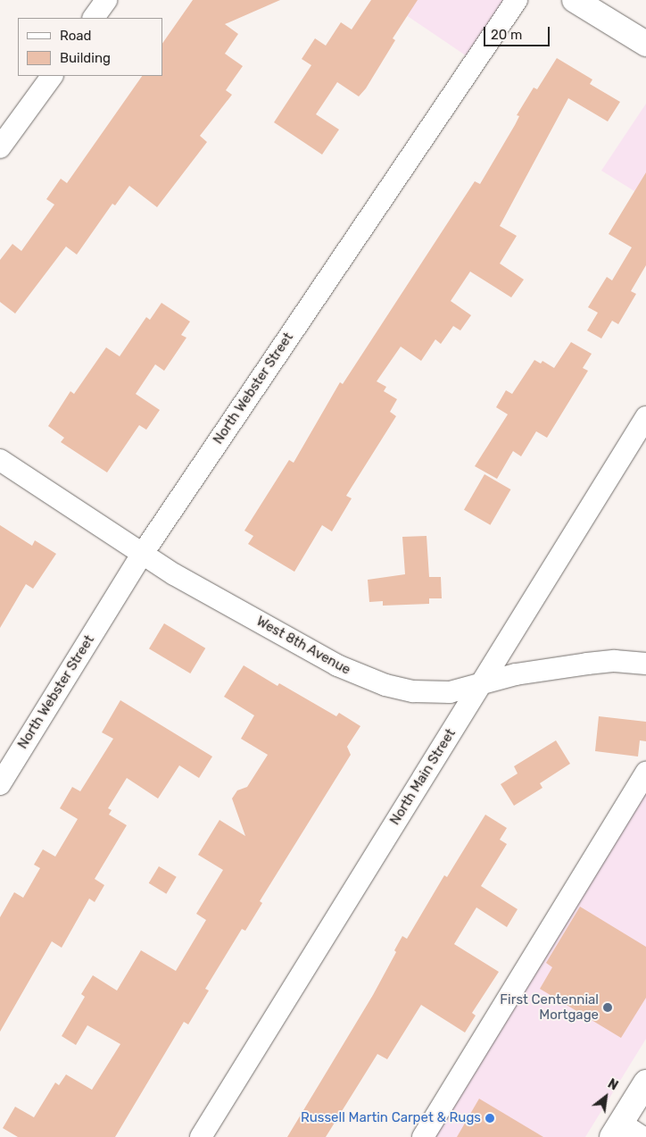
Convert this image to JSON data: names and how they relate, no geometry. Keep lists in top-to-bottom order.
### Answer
{
  "streets": {
    "street": ["North Webster Street", "West 8th Avenue", "North Main Street"]
  },
  "crossings": [
    ["North Webster Street", "West 8th Avenue"],
    ["West 8th Avenue", "North Main Street"]
  ],
  "places": ["First Centennial Mortgage", "Russell Martin Carpet & Rugs"],
  "legend": ["Road", "Building"],
  "scale_bar": "20 m",
  "north": "top right"
}
